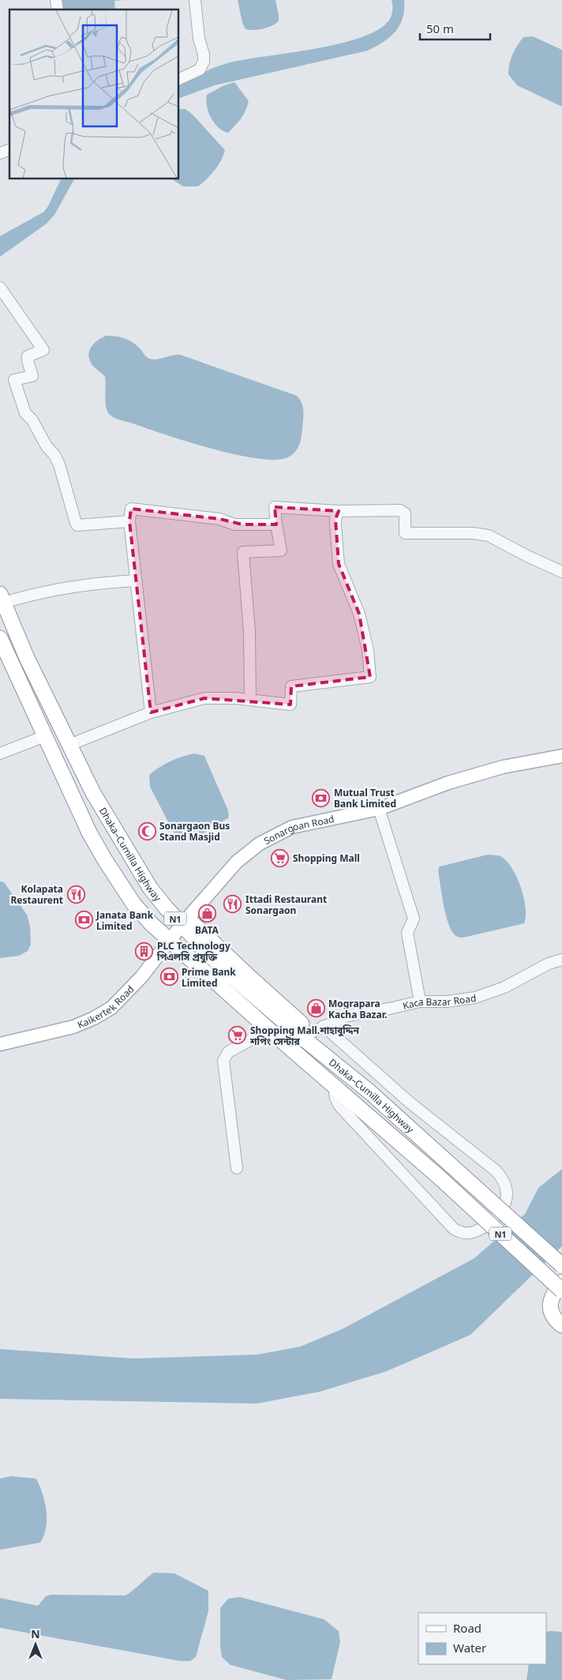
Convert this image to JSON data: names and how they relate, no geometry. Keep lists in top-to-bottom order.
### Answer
{
  "streets": {
    "highway": ["Dhaka–Cumilla Highway", "N1"],
    "main road": ["Sonargoan Road", "Kaikertek Road"],
    "street": ["Kaca Bazar Road"]
  },
  "crossings": [
    ["Sonargoan Road", "Dhaka–Cumilla Highway"],
    ["Sonargoan Road", "Kaikertek Road"],
    ["Dhaka–Cumilla Highway", "Kaikertek Road"]
  ],
  "places": {
    "bank": ["Mutual Trust Bank Limited", "Janata Bank Limited", "Prime Bank Limited"],
    "mosque": ["Sonargaon Bus Stand Masjid"],
    "supermarket": ["Shopping Mall", "Shopping Mall.শাহাবুদ্দিন শপিং সেন্টার"],
    "restaurant": ["Kolapata Restaurent", "Ittadi Restaurant Sonargaon"],
    "shop": ["BATA", "Mograpara Kacha Bazar."],
    "building": ["PLC Technology পিএলসি প্রযুক্তি"]
  },
  "legend": ["Road", "Water"],
  "scale_bar": "50 m",
  "north": "top"
}
